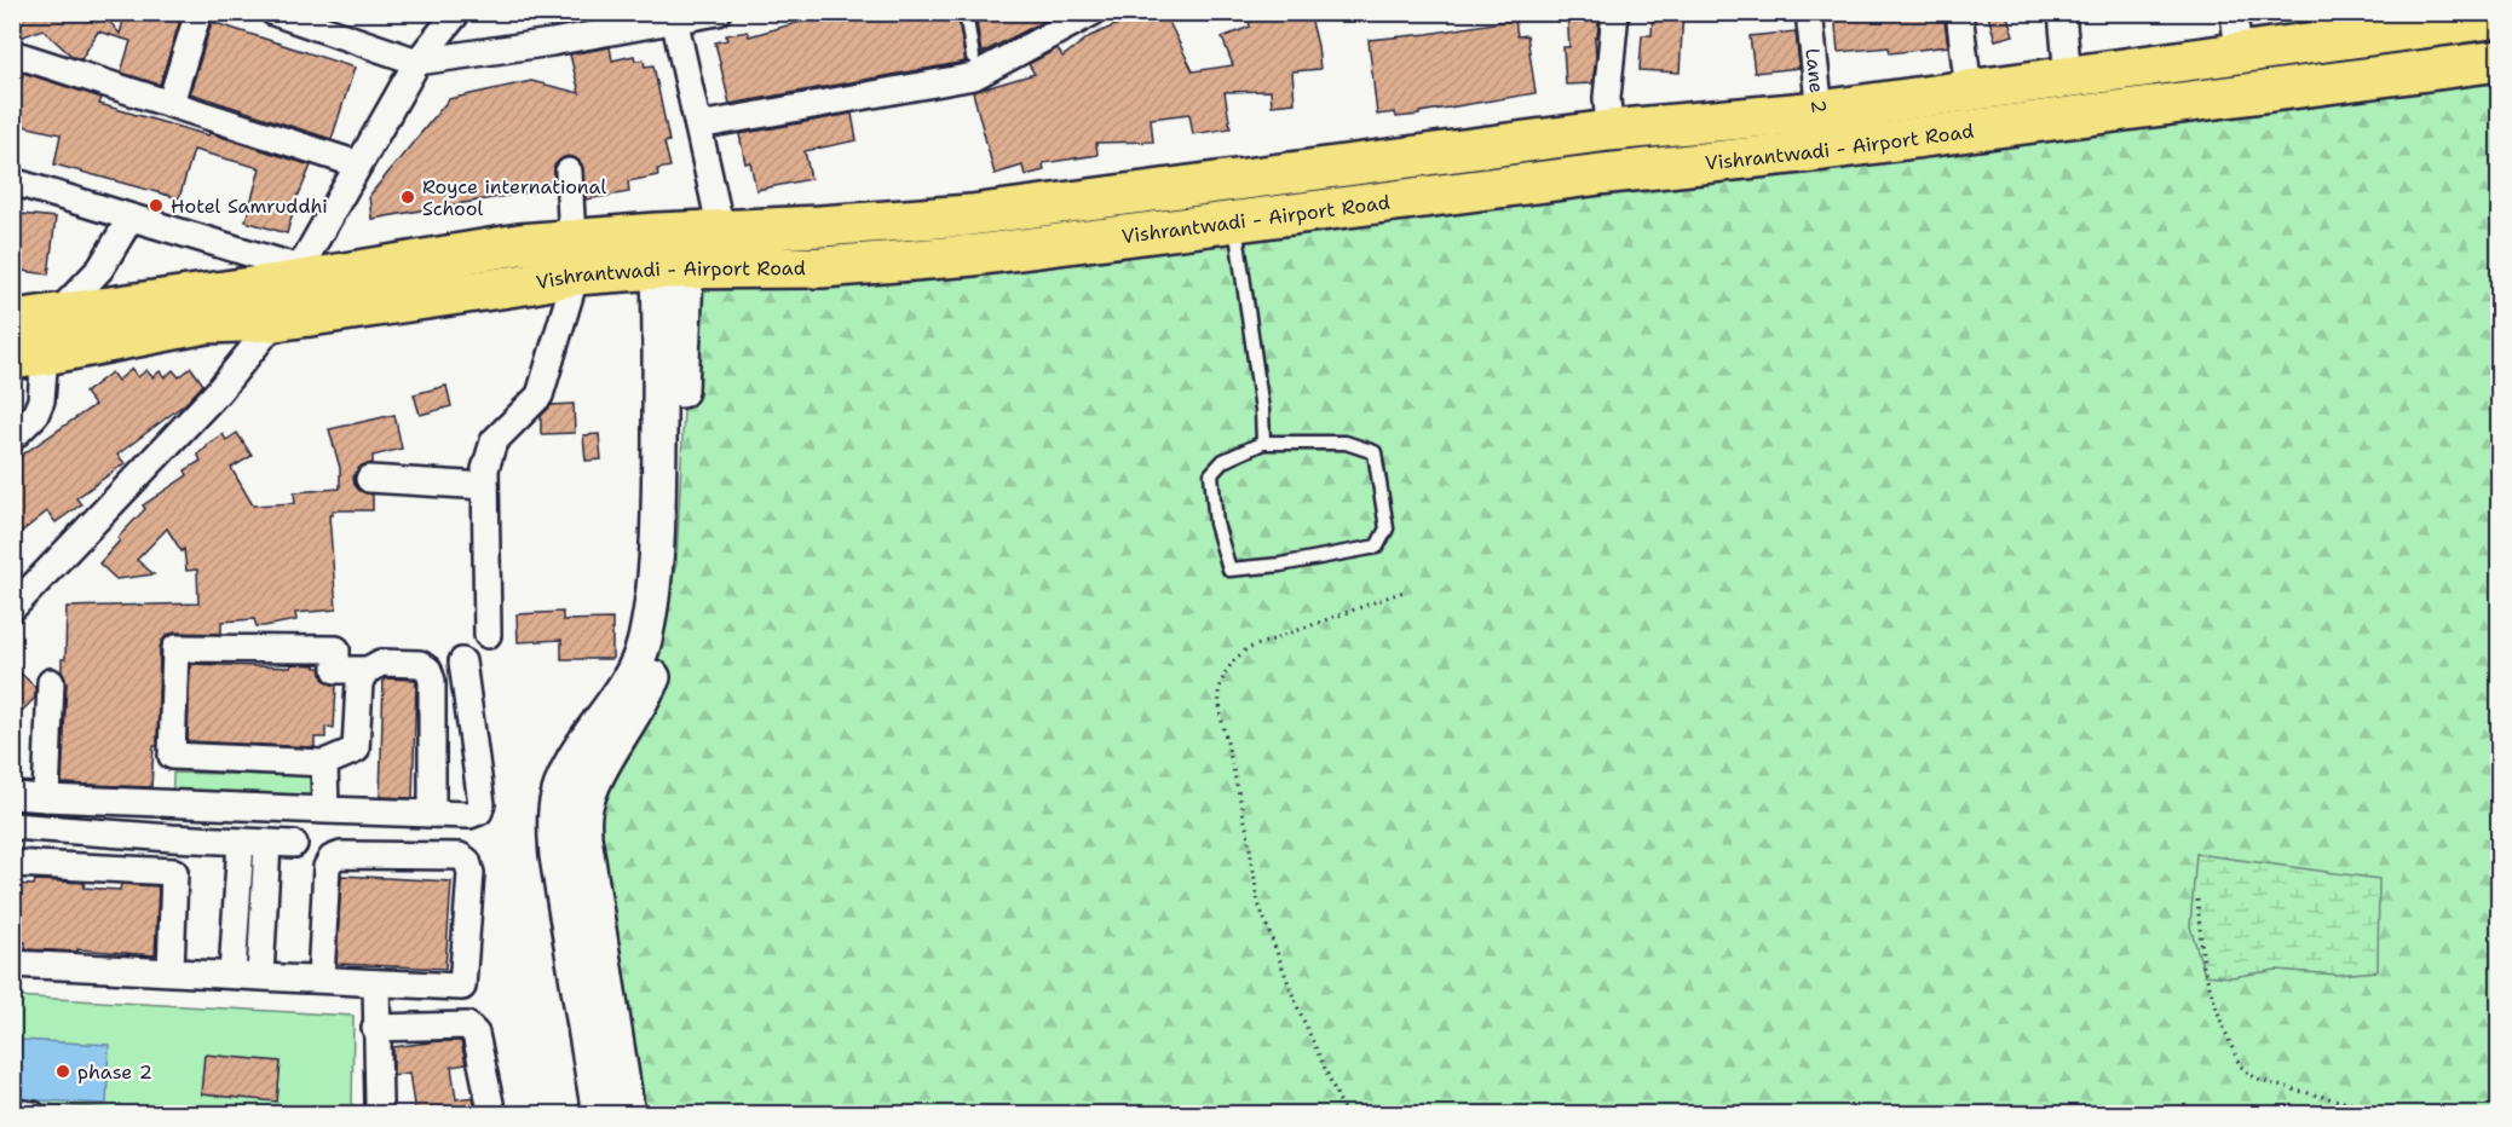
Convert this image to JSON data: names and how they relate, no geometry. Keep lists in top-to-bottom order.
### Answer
{
  "streets": {
    "main road": ["Vishrantwadi - Airport Road"],
    "street": ["Lane 2"]
  },
  "crossings": [
    ["Lane 2", "Vishrantwadi - Airport Road"]
  ],
  "places": ["Royce international School", "Hotel Samruddhi", "phase 2"]
}
